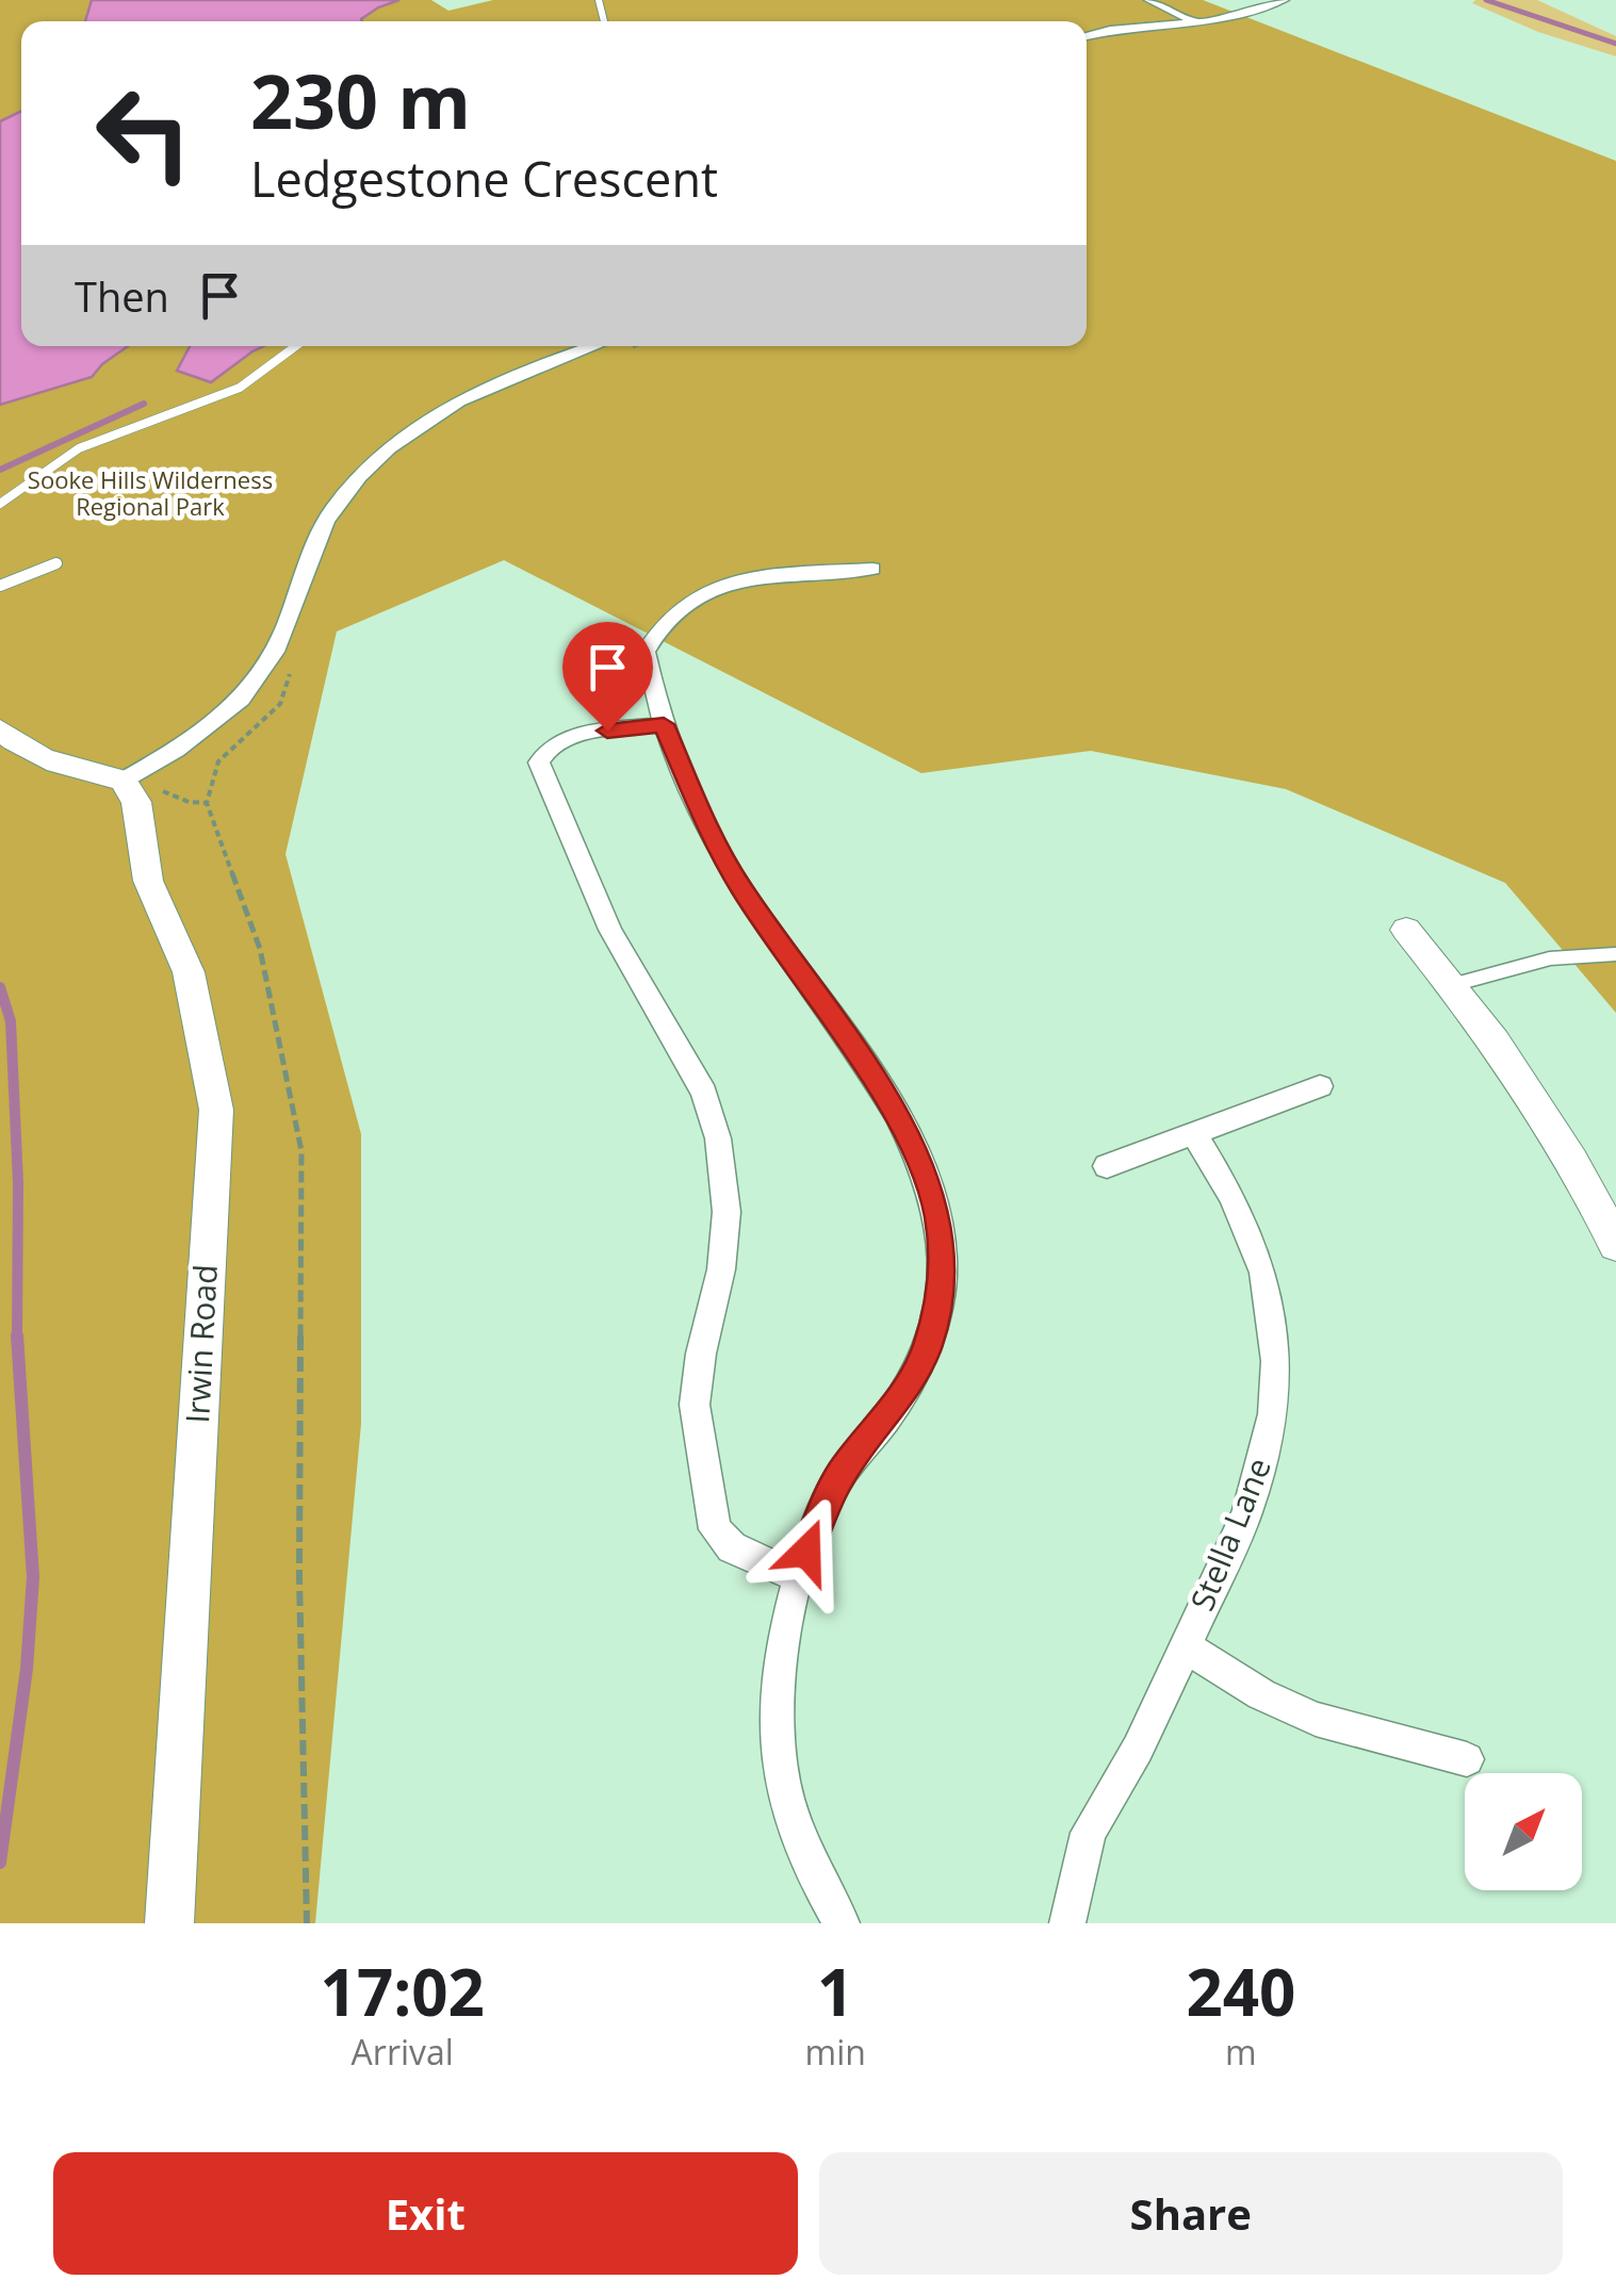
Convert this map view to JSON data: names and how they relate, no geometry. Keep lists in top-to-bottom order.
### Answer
{
  "streets": {
    "street": ["Irwin Road", "Stella Lane"]
  },
  "parks": ["Sooke Hills Wilderness Regional Park"],
  "north": "top right",
  "page": {
    "turn": ["230 m", "Ledgestone Crescent"],
    "then": "Then",
    "eta": [
      "17:02",
      "Arrival",
      "1",
      "min",
      "240",
      "m"
    ],
    "buttons": ["Exit", "Share"]
  }
}
